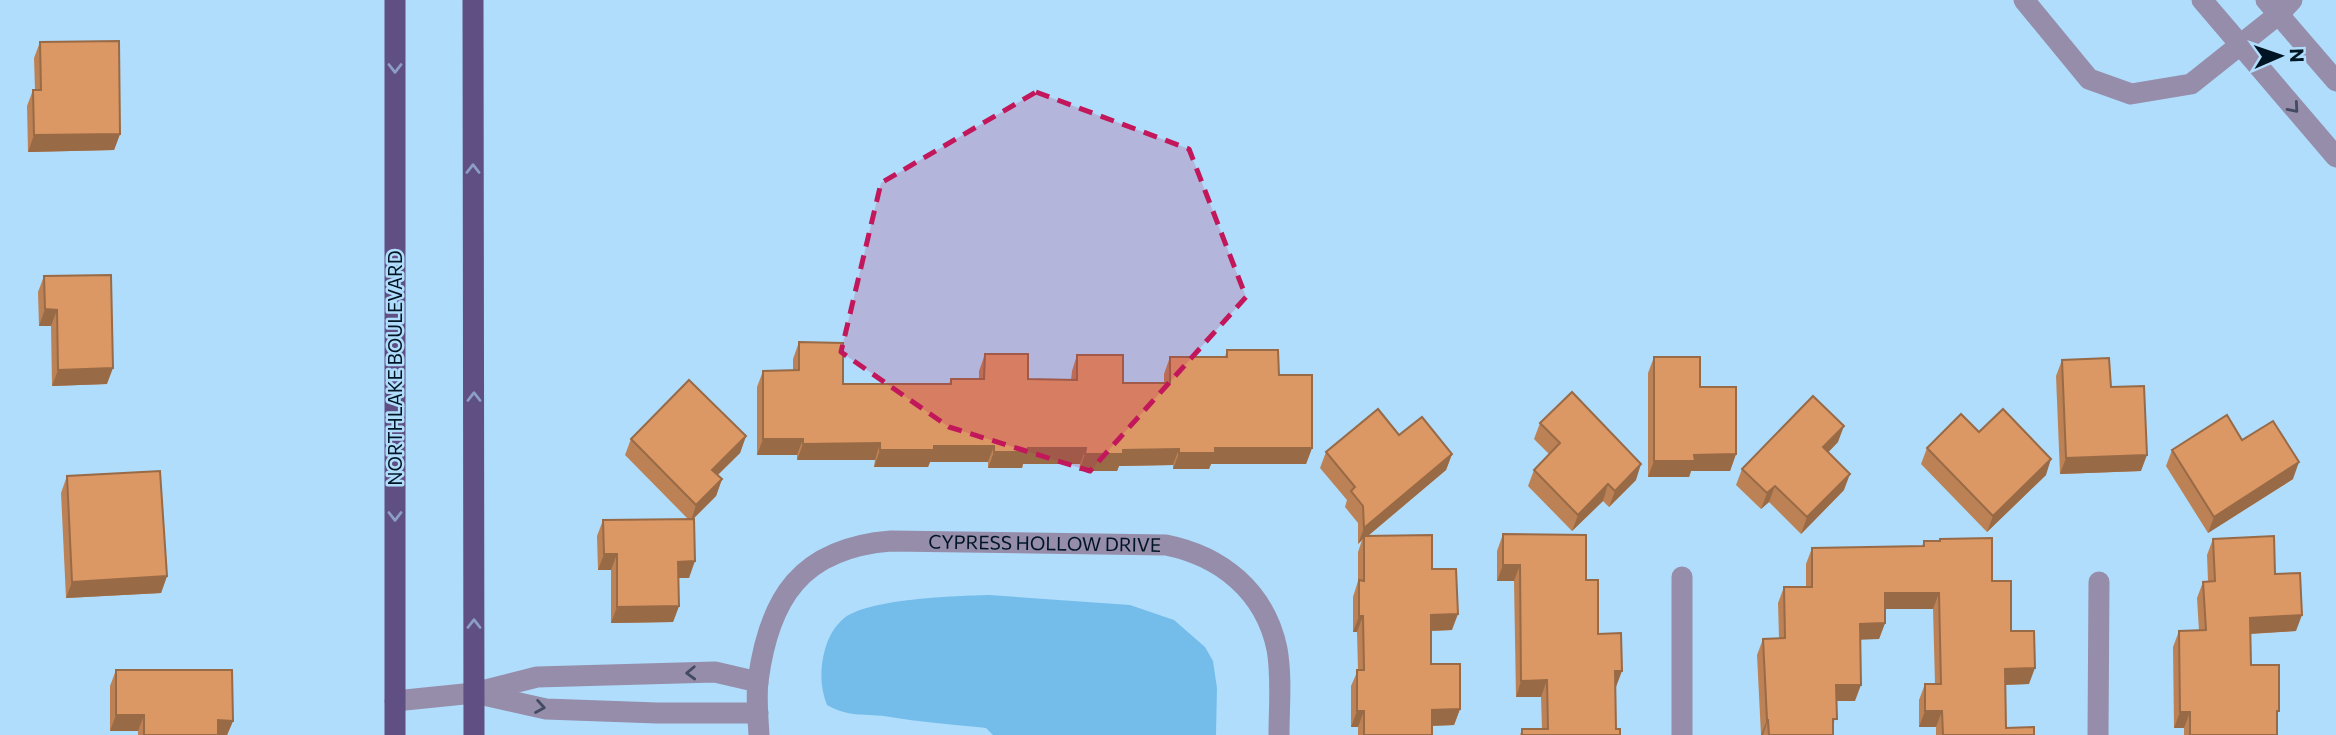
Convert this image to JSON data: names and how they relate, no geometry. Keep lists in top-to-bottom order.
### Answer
{
  "streets": {
    "main road": ["NORTHLAKE BOULEVARD"],
    "street": ["CYPRESS HOLLOW DRIVE"]
  },
  "north": "right"
}
